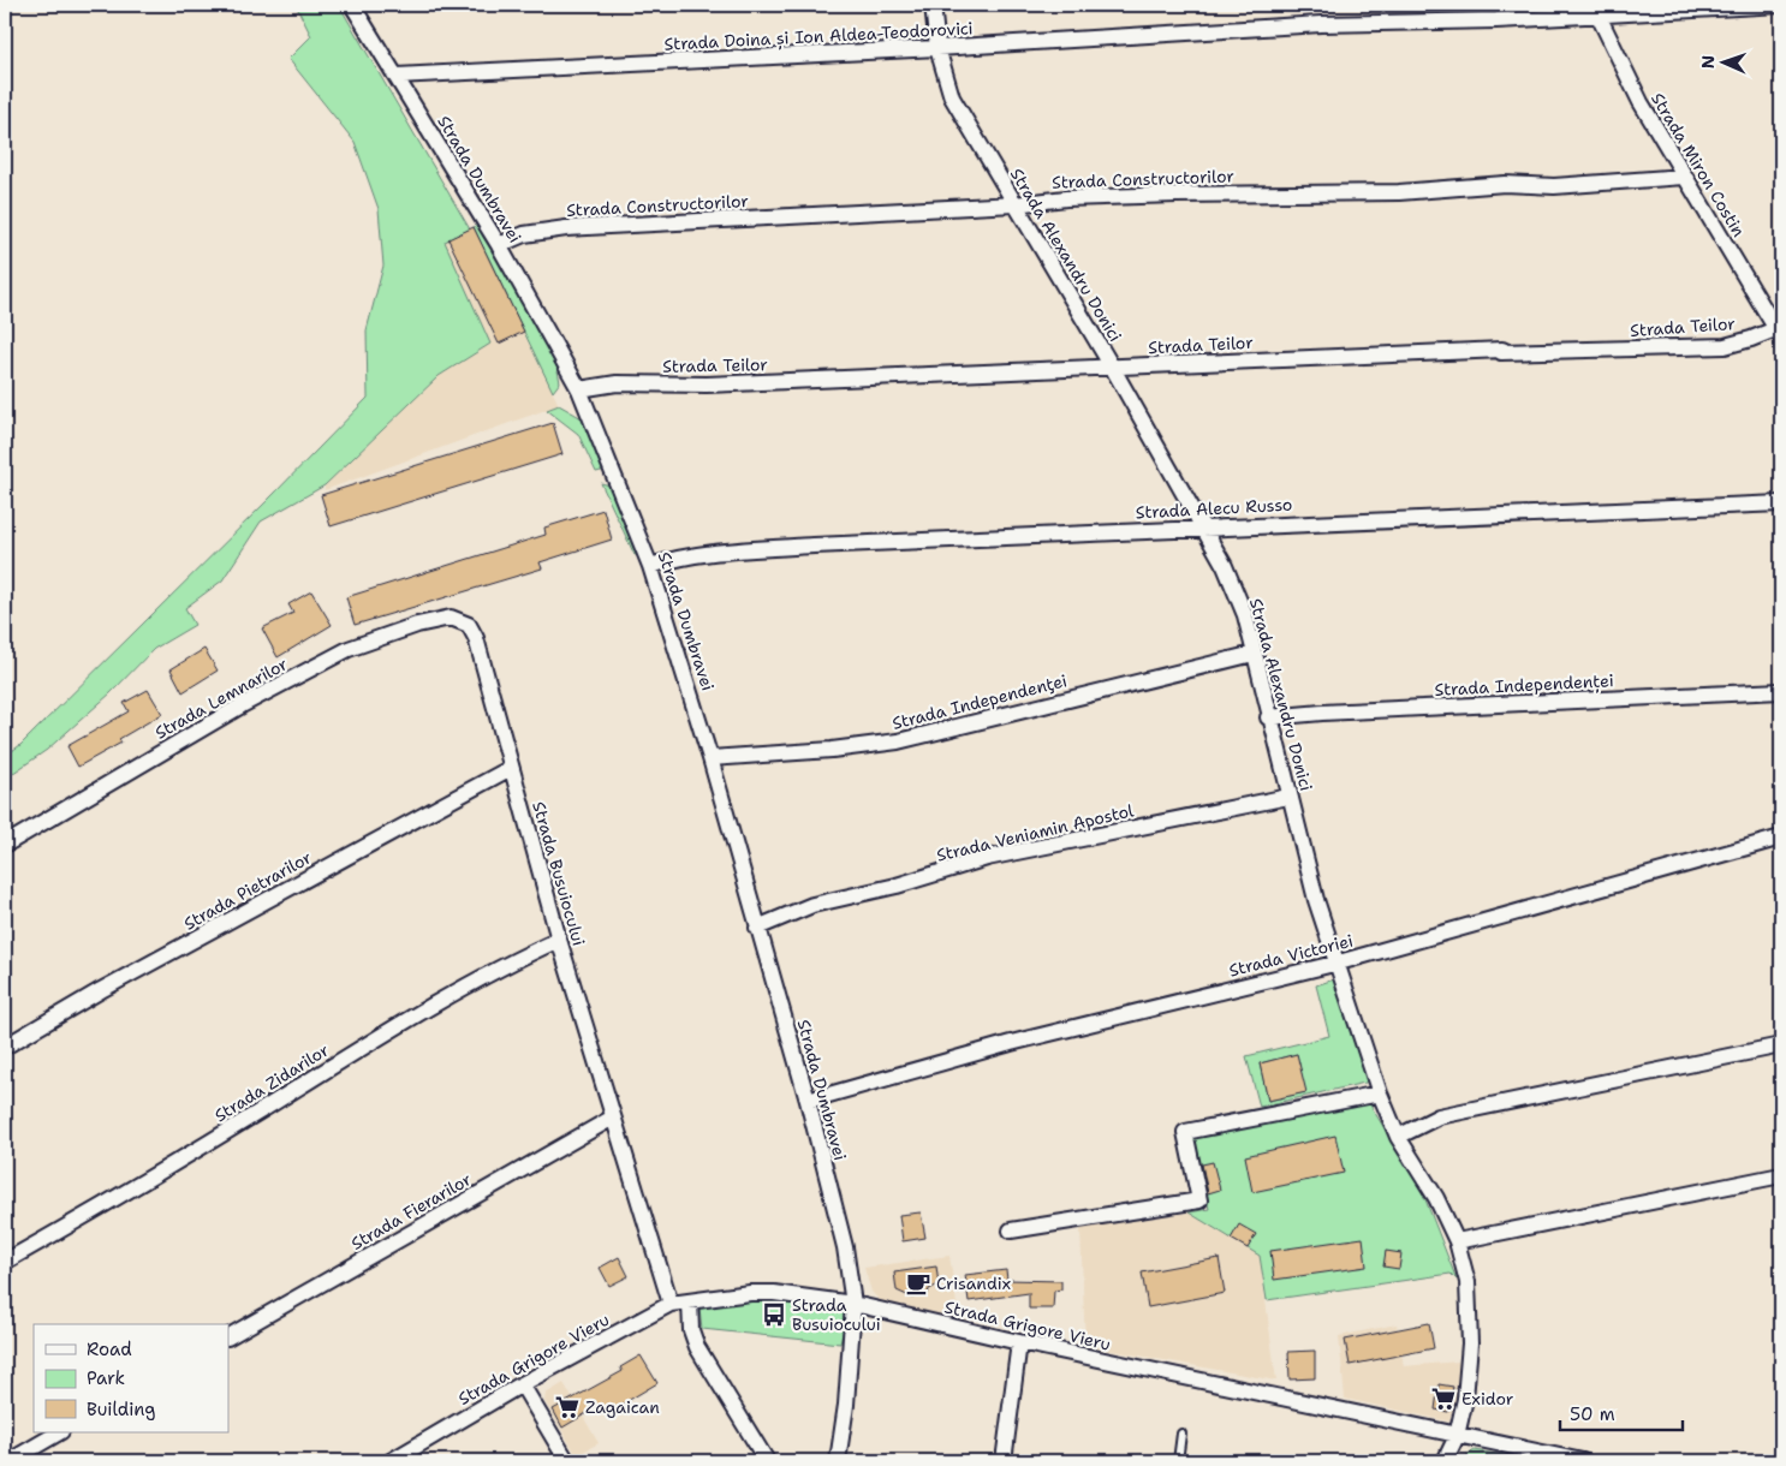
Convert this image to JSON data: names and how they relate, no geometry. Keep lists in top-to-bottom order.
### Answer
{
  "streets": {
    "street": [
      "Strada Doina și Ion Aldea-Teodorovici",
      "Strada Miron Costin",
      "Strada Dumbravei",
      "Strada Constructorilor",
      "Strada Alexandru Donici",
      "Strada Teilor",
      "Strada Alecu Russo",
      "Strada Independenței",
      "Strada Lemnarilor",
      "Strada Independenţei",
      "Strada Veniamin Apostol",
      "Strada Busuiocului",
      "Strada Pietrarilor",
      "Strada Victoriei",
      "Strada Zidarilor",
      "Strada Fierarilor",
      "Strada Grigore Vieru"
    ]
  },
  "crossings": [
    ["Strada Doina și Ion Aldea-Teodorovici", "Strada Miron Costin"],
    ["Strada Doina și Ion Aldea-Teodorovici", "Strada Dumbravei"],
    ["Strada Doina și Ion Aldea-Teodorovici", "Strada Alexandru Donici"],
    ["Strada Miron Costin", "Strada Constructorilor"],
    ["Strada Miron Costin", "Strada Teilor"],
    ["Strada Dumbravei", "Strada Constructorilor"],
    ["Strada Dumbravei", "Strada Teilor"],
    ["Strada Dumbravei", "Strada Alecu Russo"],
    ["Strada Dumbravei", "Strada Independenţei"],
    ["Strada Dumbravei", "Strada Veniamin Apostol"],
    ["Strada Dumbravei", "Strada Victoriei"],
    ["Strada Dumbravei", "Strada Grigore Vieru"],
    ["Strada Constructorilor", "Strada Alexandru Donici"],
    ["Strada Alexandru Donici", "Strada Teilor"],
    ["Strada Alexandru Donici", "Strada Alecu Russo"],
    ["Strada Alexandru Donici", "Strada Independenței"],
    ["Strada Alexandru Donici", "Strada Independenţei"],
    ["Strada Alexandru Donici", "Strada Veniamin Apostol"],
    ["Strada Alexandru Donici", "Strada Victoriei"],
    ["Strada Alexandru Donici", "Strada Grigore Vieru"],
    ["Strada Lemnarilor", "Strada Busuiocului"],
    ["Strada Busuiocului", "Strada Pietrarilor"],
    ["Strada Busuiocului", "Strada Zidarilor"],
    ["Strada Busuiocului", "Strada Fierarilor"],
    ["Strada Busuiocului", "Strada Grigore Vieru"]
  ],
  "places": {
    "cafe": ["Crisandix"],
    "bus stop": ["Strada Busuiocului"],
    "supermarket": ["Exidor", "Zagaican"]
  },
  "legend": ["Road", "Park", "Building"],
  "scale_bar": "50 m",
  "north": "left"
}
